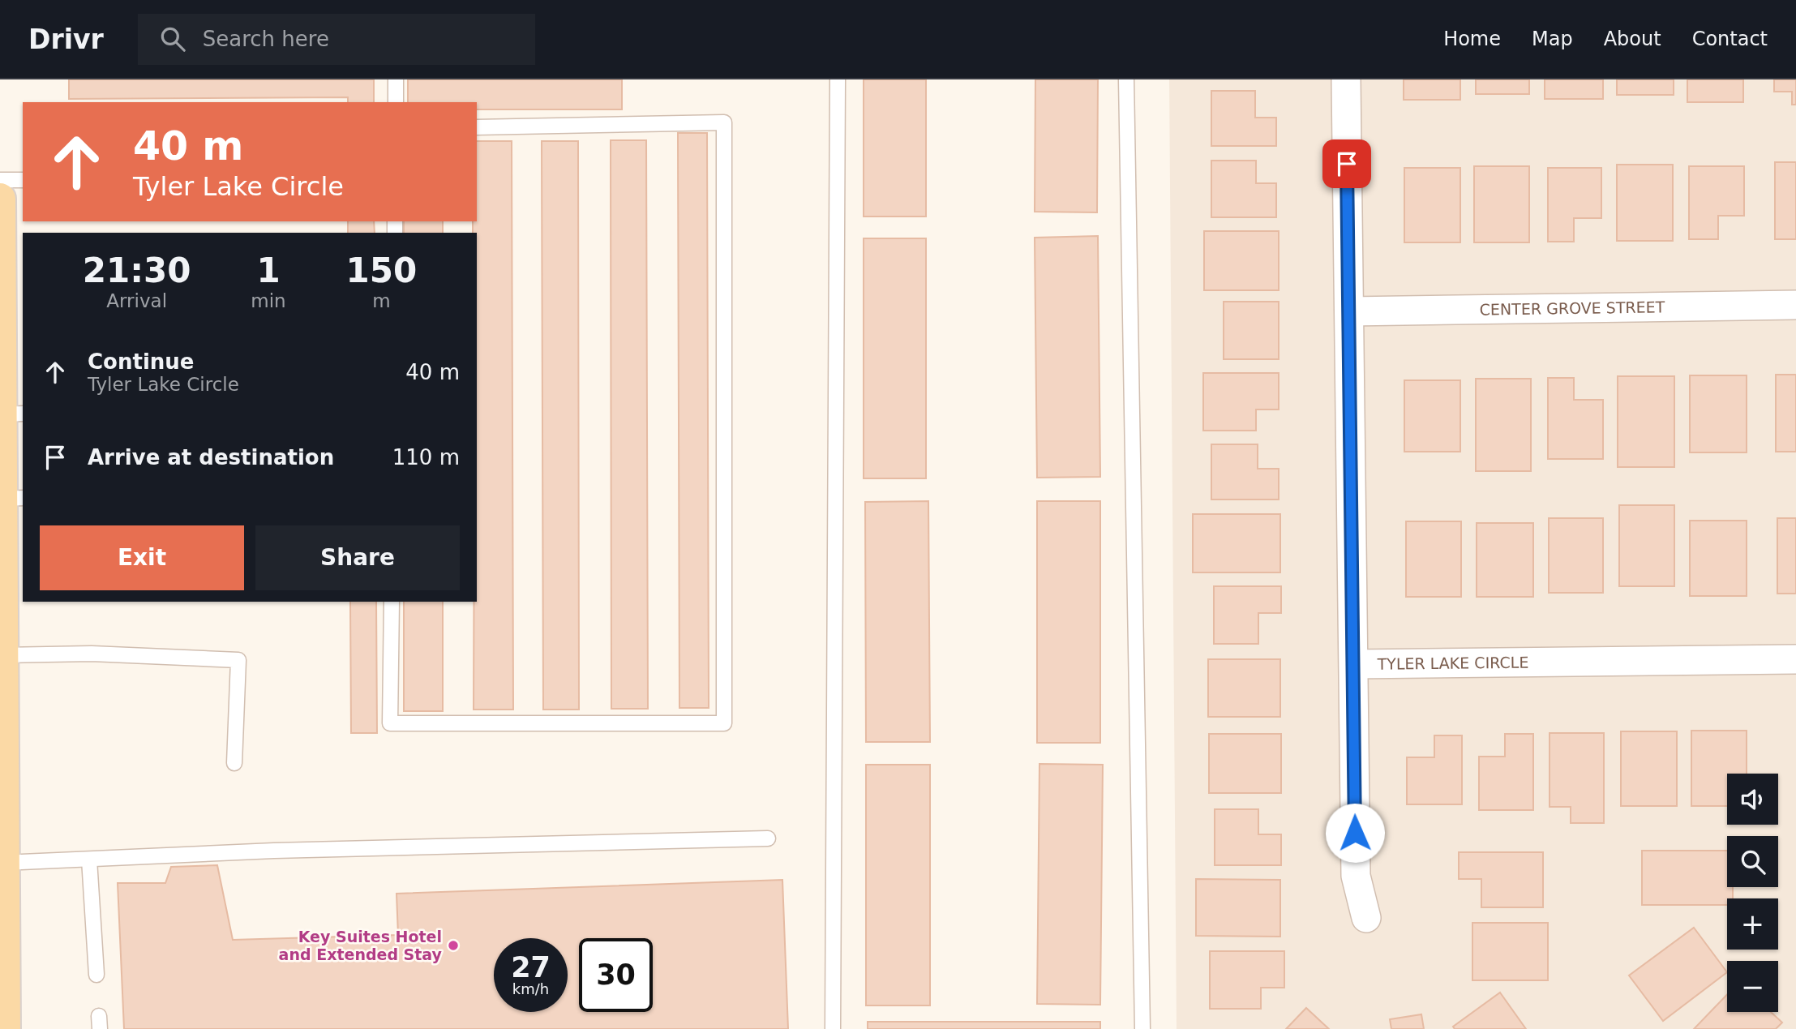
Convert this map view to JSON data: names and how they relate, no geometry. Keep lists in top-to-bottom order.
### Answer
{
  "streets": {
    "street": ["CENTER GROVE STREET", "TYLER LAKE CIRCLE"]
  },
  "places": ["Key Suites Hotel and Extended Stay"],
  "page": {
    "header": "Drivr",
    "search": "Search here",
    "nav": [
      "Home",
      "Map",
      "About",
      "Contact"
    ],
    "turn": ["40 m", "Tyler Lake Circle"],
    "eta": [
      "21:30",
      "Arrival",
      "1",
      "min",
      "150",
      "m"
    ],
    "list": [
      {
        "name": "Continue",
        "note": "Tyler Lake Circle",
        "value": "40 m"
      },
      {
        "name": "Arrive at destination",
        "value": "110 m"
      }
    ],
    "buttons": ["Exit", "Share"],
    "map_buttons": ["+", "−"],
    "speed": "27 km/h",
    "limit": "30"
  }
}
